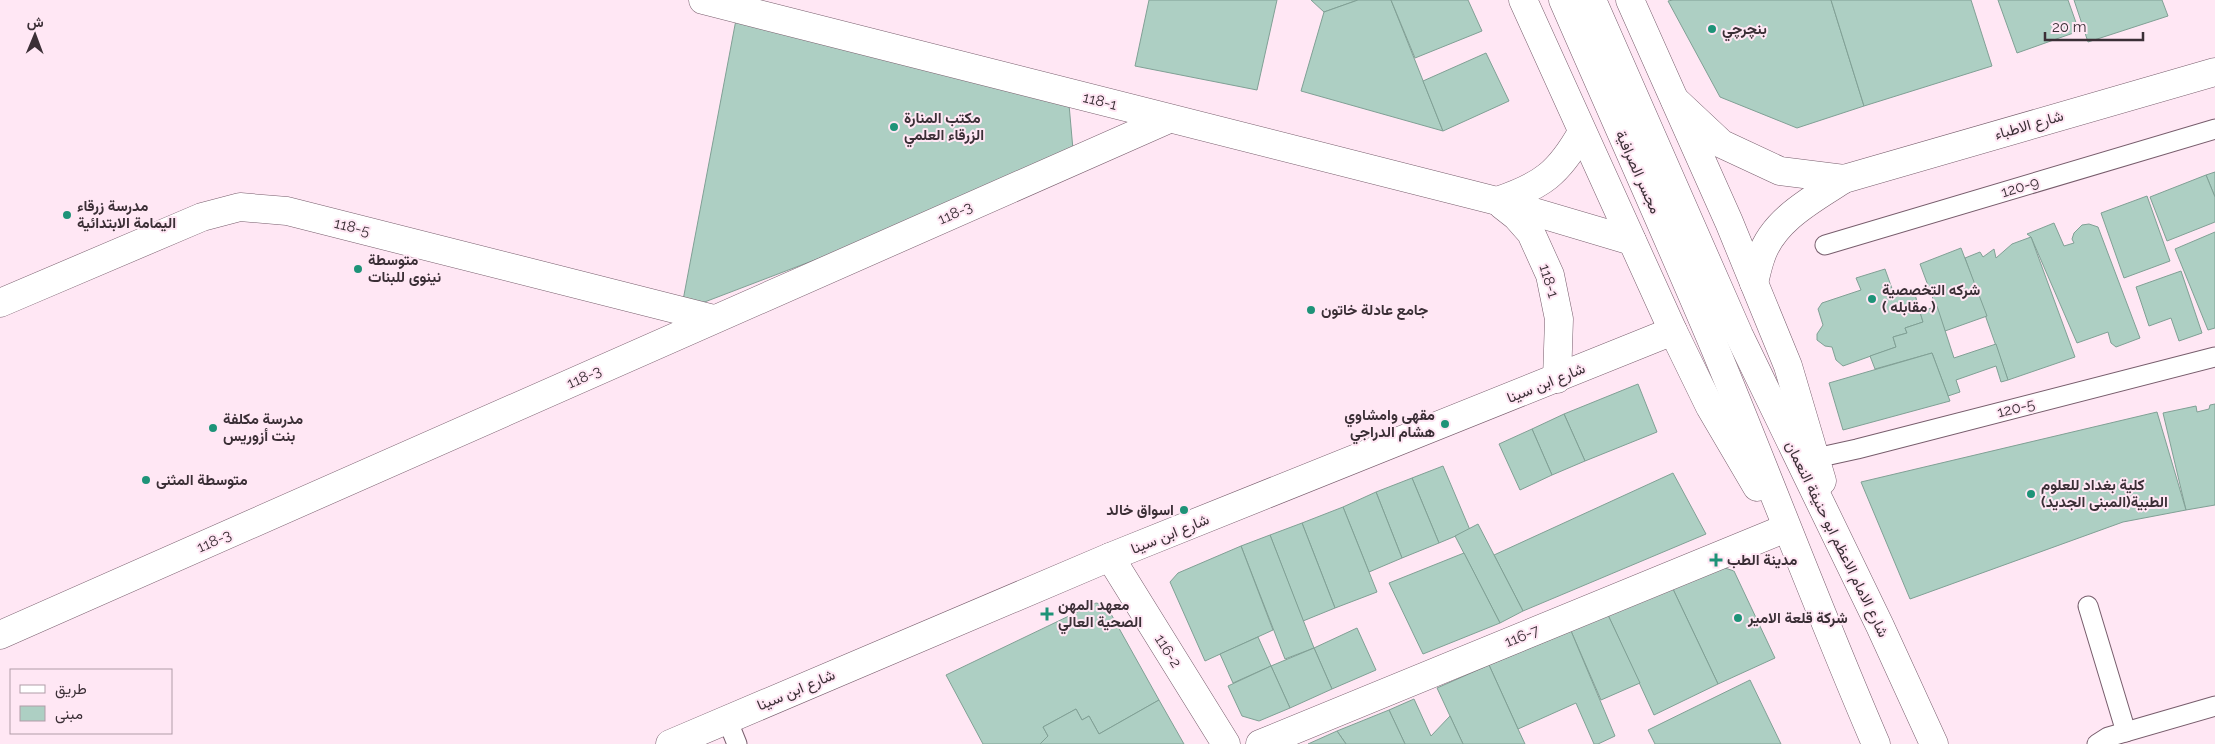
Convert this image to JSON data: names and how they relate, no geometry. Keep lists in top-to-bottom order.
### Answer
{
  "streets": {
    "street": [
      "118-1",
      "شارع الاطباء",
      "مجسر الصرافية",
      "118-3",
      "118-5",
      "شارع ابن سينا",
      "شارع الامام الاعظم ابو حنيفة النعمان",
      "116-7",
      "116-2"
    ],
    "lane": ["120-9", "120-5"]
  },
  "crossings": [
    ["118-1", "118-3"],
    ["118-1", "شارع ابن سينا"],
    ["مجسر الصرافية", "شارع الامام الاعظم ابو حنيفة النعمان"],
    ["مجسر الصرافية", "116-7"],
    ["118-3", "118-5"],
    ["شارع ابن سينا", "116-2"]
  ],
  "places": {
    "other": [
      "بنچرچي",
      "مكتب المنارة الزرقاء العلمي",
      "مدرسة زرقاء اليمامة الابتدائية",
      "متوسطة نينوى للبنات",
      "شركه التخصصية ( مقابله )",
      "جامع عادلة خاتون",
      "مقهى وامشاوي هشام الدراجي",
      "مدرسة مكلفة بنت أزوريس",
      "متوسطة المثنى",
      "كلية بغداد للعلوم الطبية(المبنى الجديد)",
      "اسواق خالد",
      "شركة قلعة الامير"
    ],
    "health": ["مدينة الطب", "معهد المهن الصحية العالي"]
  },
  "legend": ["طريق", "مبنى"],
  "scale_bar": "20 m",
  "north": "top"
}
